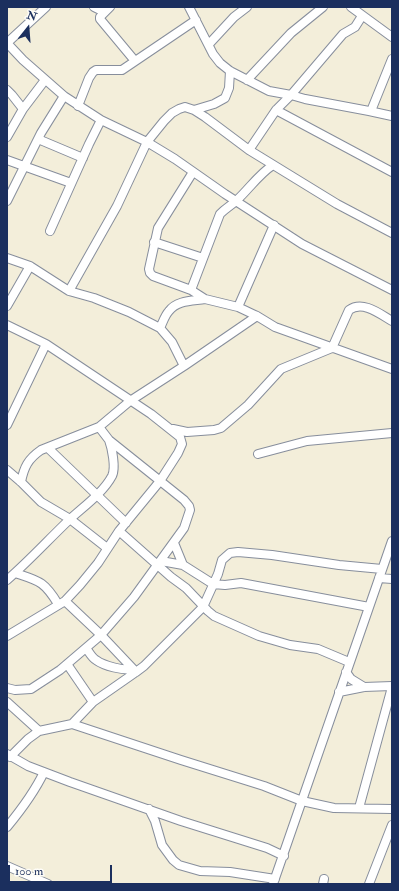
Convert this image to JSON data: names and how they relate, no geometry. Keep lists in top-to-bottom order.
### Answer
{
  "scale_bar": "100 m",
  "north": "top"
}
